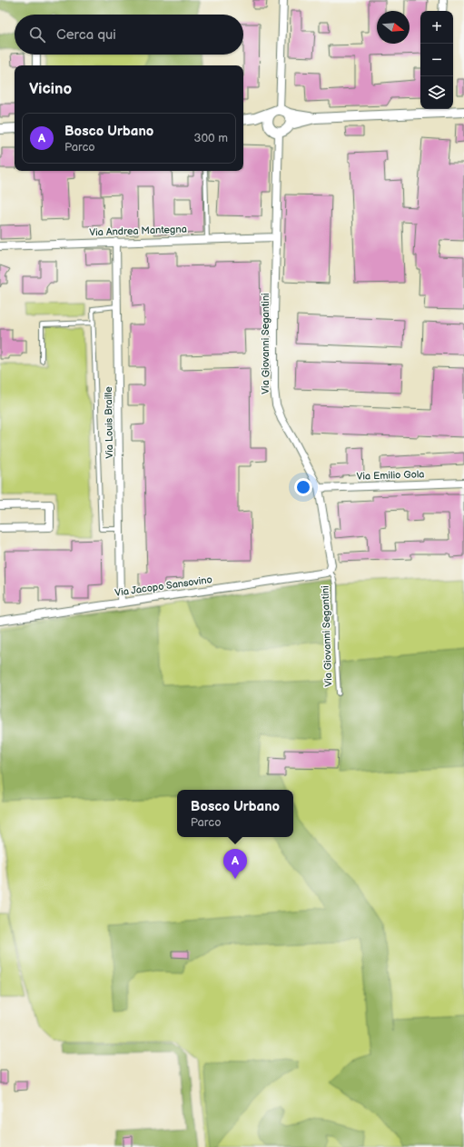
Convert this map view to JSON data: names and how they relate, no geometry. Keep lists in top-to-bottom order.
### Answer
{
  "streets": {
    "street": [
      "Via Andrea Mantegna",
      "Via Giovanni Segantini",
      "Via Louis Braille",
      "Via Emilio Gola",
      "Via Jacopo Sansovino"
    ]
  },
  "crossings": [
    ["Via Andrea Mantegna", "Via Giovanni Segantini"],
    ["Via Andrea Mantegna", "Via Louis Braille"],
    ["Via Giovanni Segantini", "Via Emilio Gola"],
    ["Via Giovanni Segantini", "Via Jacopo Sansovino"],
    ["Via Louis Braille", "Via Jacopo Sansovino"]
  ],
  "north": "right",
  "page": {
    "map_buttons": ["+", "−"],
    "search": "Cerca qui",
    "heading": "Vicino",
    "list": [
      {
        "mark": "A",
        "name": "Bosco Urbano",
        "note": "Parco",
        "value": "300 m"
      }
    ],
    "popup": ["Bosco Urbano", "Parco"],
    "pins": "A"
  }
}
